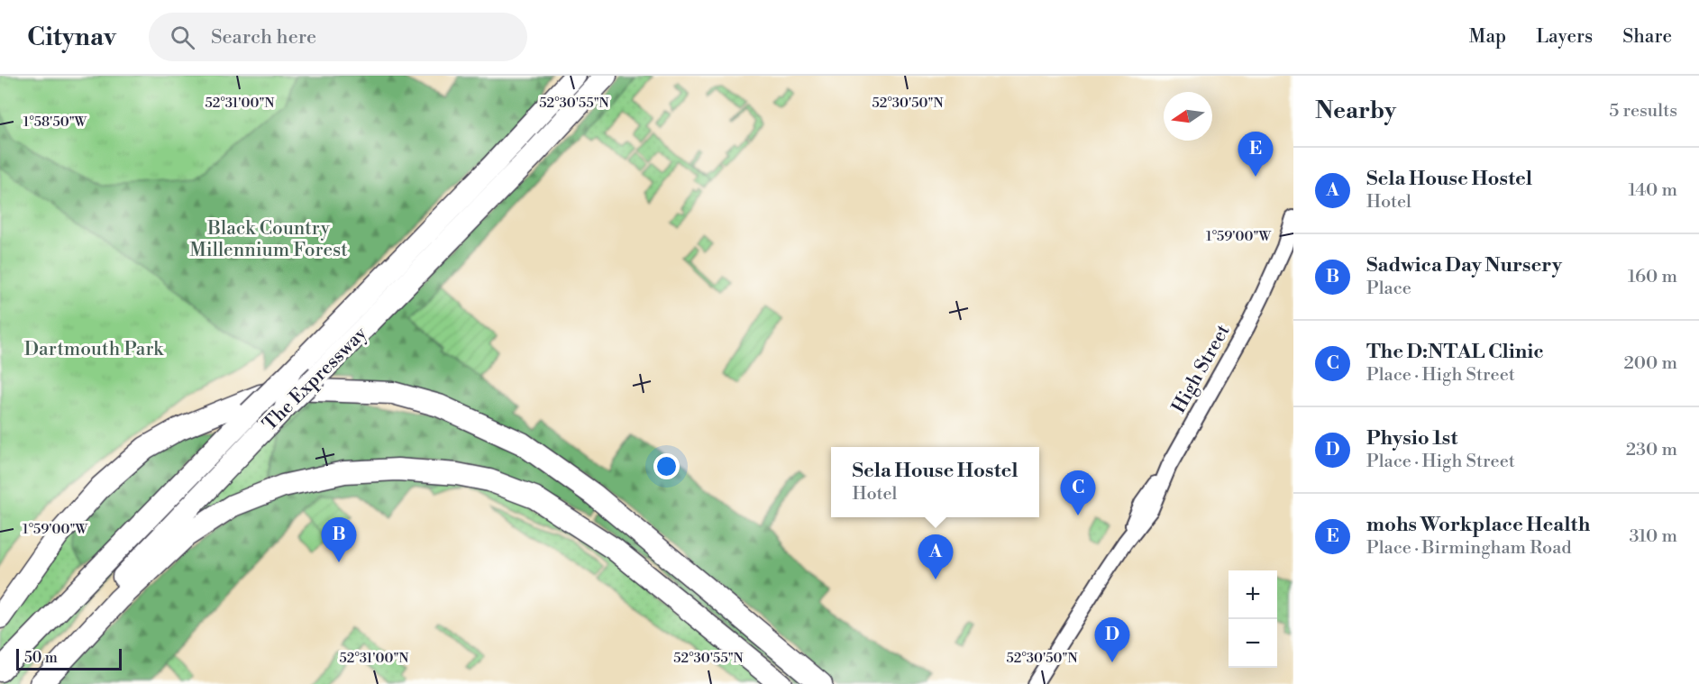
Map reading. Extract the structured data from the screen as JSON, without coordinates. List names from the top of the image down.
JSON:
{
  "streets": {
    "highway": ["The Expressway"],
    "street": ["High Street"]
  },
  "parks": ["Black Country Millennium Forest", "Dartmouth Park"],
  "scale_bar": "50 m",
  "north": "left",
  "page": {
    "header": "Citynav",
    "search": "Search here",
    "nav": ["Map", "Layers", "Share"],
    "heading": ["Nearby", "5 results"],
    "pins": [
      "E",
      "C",
      "B",
      "A",
      "D"
    ],
    "list": [
      {
        "mark": "A",
        "name": "Sela House Hostel",
        "note": "Hotel",
        "value": "140 m"
      },
      {
        "mark": "B",
        "name": "Sadwica Day Nursery",
        "note": "Place",
        "value": "160 m"
      },
      {
        "mark": "C",
        "name": "The D:NTAL Clinic",
        "note": "Place · High Street",
        "value": "200 m"
      },
      {
        "mark": "D",
        "name": "Physio 1st",
        "note": "Place · High Street",
        "value": "230 m"
      },
      {
        "mark": "E",
        "name": "mohs Workplace Health",
        "note": "Place · Birmingham Road",
        "value": "310 m"
      }
    ],
    "popup": ["Sela House Hostel", "Hotel"],
    "map_buttons": ["+", "−"],
    "scale": "50 m"
  },
  "coordinates": [
    "52°31'00\"N",
    "52°30'55\"N",
    "52°30'50\"N",
    "1°58'50\"W",
    "1°59'00\"W"
  ]
}
